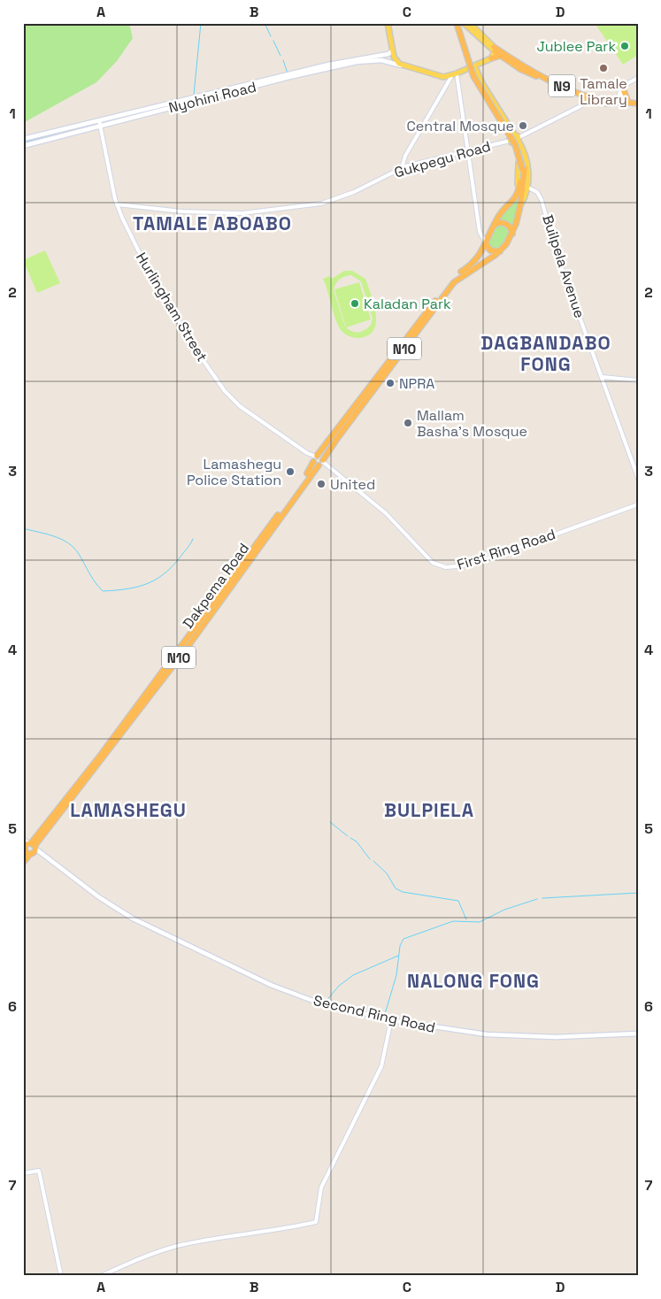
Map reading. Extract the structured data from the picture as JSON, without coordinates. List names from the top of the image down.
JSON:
{
  "streets": {
    "highway": ["N9", "N10", "Dakpema Road"],
    "main road": ["Nyohini Road", "Second Ring Road"],
    "street": [
      "Gukpegu Road",
      "Builpela Avenue",
      "Hurlingham Street",
      "First Ring Road"
    ]
  },
  "crossings": [
    ["Nyohini Road", "Hurlingham Street"],
    ["Gukpegu Road", "Hurlingham Street"],
    ["Hurlingham Street", "First Ring Road"],
    ["Hurlingham Street", "Dakpema Road"],
    ["N10", "Dakpema Road"],
    ["N10", "Second Ring Road"],
    ["First Ring Road", "Dakpema Road"],
    ["Dakpema Road", "Second Ring Road"]
  ],
  "districts": [
    "TAMALE ABOABO",
    "DAGBANDABO FONG",
    "LAMASHEGU",
    "BULPIELA",
    "NALONG FONG"
  ],
  "places": [
    "Jublee Park",
    "Tamale Library",
    "Central Mosque",
    "Kaladan Park",
    "NPRA",
    "Mallam Basha's Mosque",
    "Lamashegu Police Station",
    "United"
  ],
  "grid": {
    "columns": [
      "A",
      "B",
      "C",
      "D"
    ],
    "rows": [
      "1",
      "2",
      "3",
      "4",
      "5",
      "6",
      "7"
    ]
  }
}
